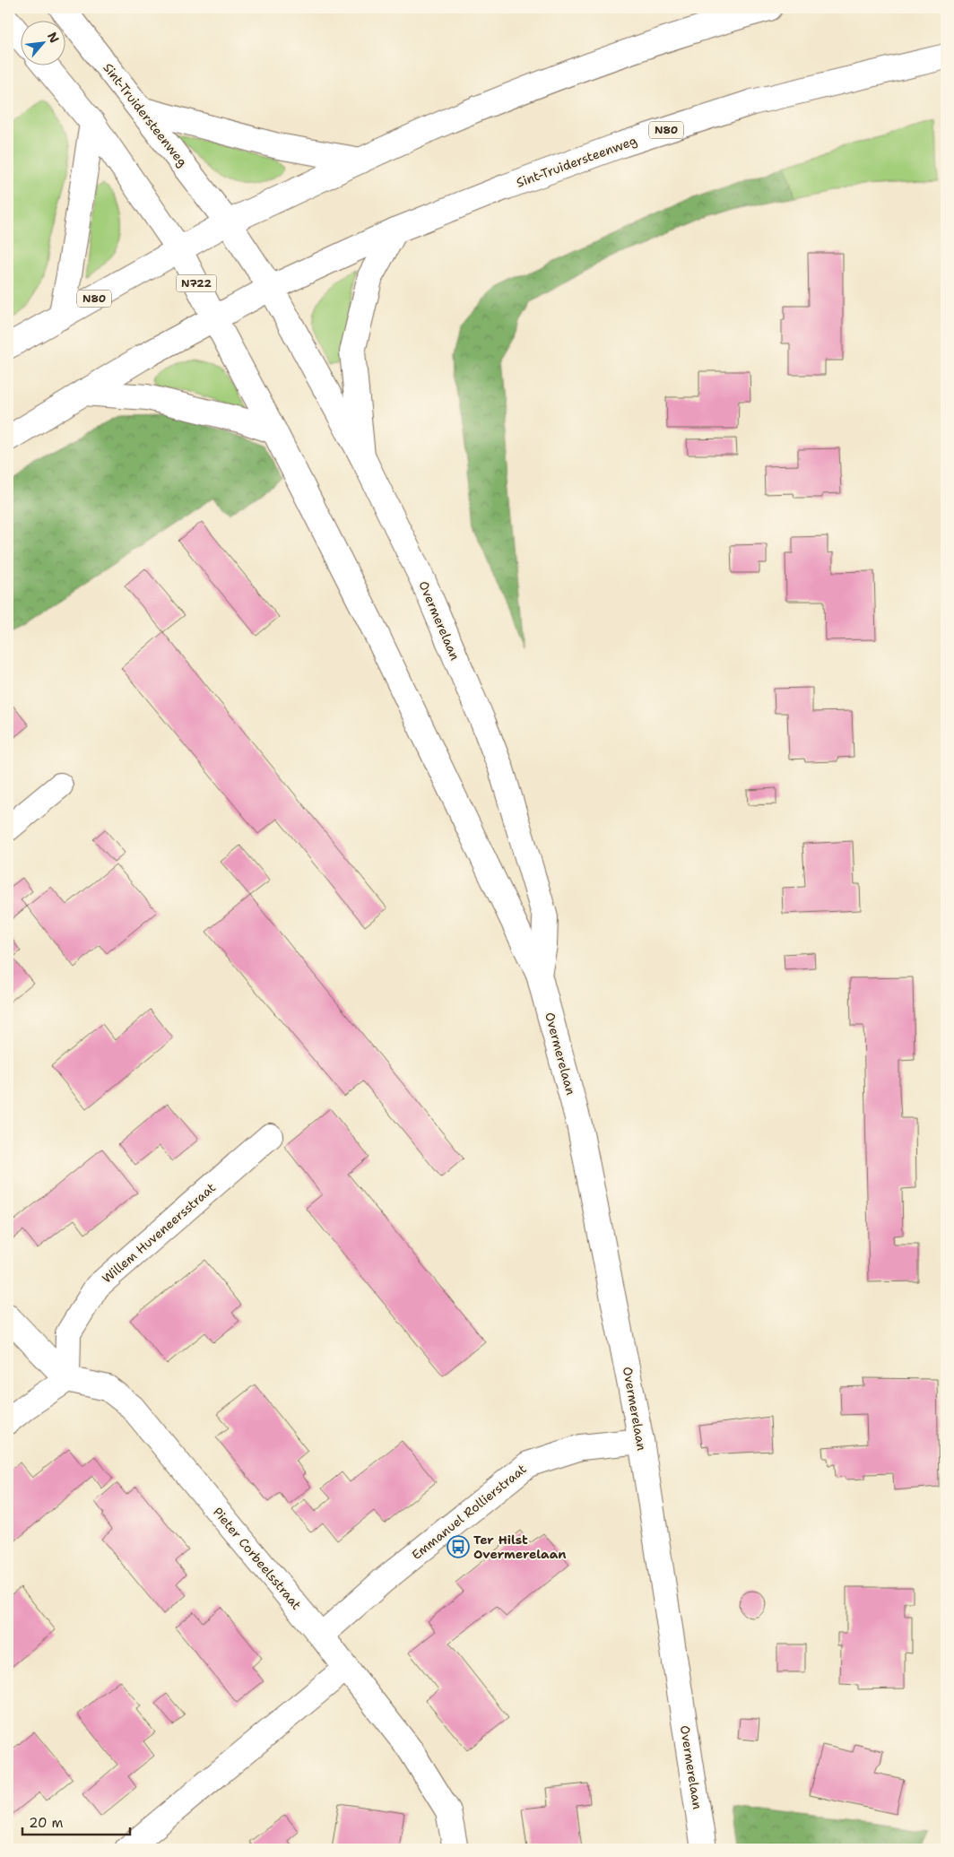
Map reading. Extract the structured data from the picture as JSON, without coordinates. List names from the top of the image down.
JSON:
{
  "streets": {
    "main road": [
      "Sint-Truidersteenweg",
      "N80",
      "N722",
      "Overmerelaan",
      "Willem Huveneersstraat",
      "Emmanuel Rollierstraat",
      "Pieter Corbeelsstraat"
    ]
  },
  "crossings": [
    ["Sint-Truidersteenweg", "N80"],
    ["Sint-Truidersteenweg", "N722"],
    ["Sint-Truidersteenweg", "Overmerelaan"],
    ["N80", "N722"],
    ["N80", "Overmerelaan"],
    ["N722", "Overmerelaan"],
    ["Overmerelaan", "Emmanuel Rollierstraat"],
    ["Willem Huveneersstraat", "Pieter Corbeelsstraat"],
    ["Emmanuel Rollierstraat", "Pieter Corbeelsstraat"]
  ],
  "places": {
    "bus stop": ["Ter Hilst Overmerelaan"]
  },
  "scale_bar": "20 m",
  "north": "top right"
}
